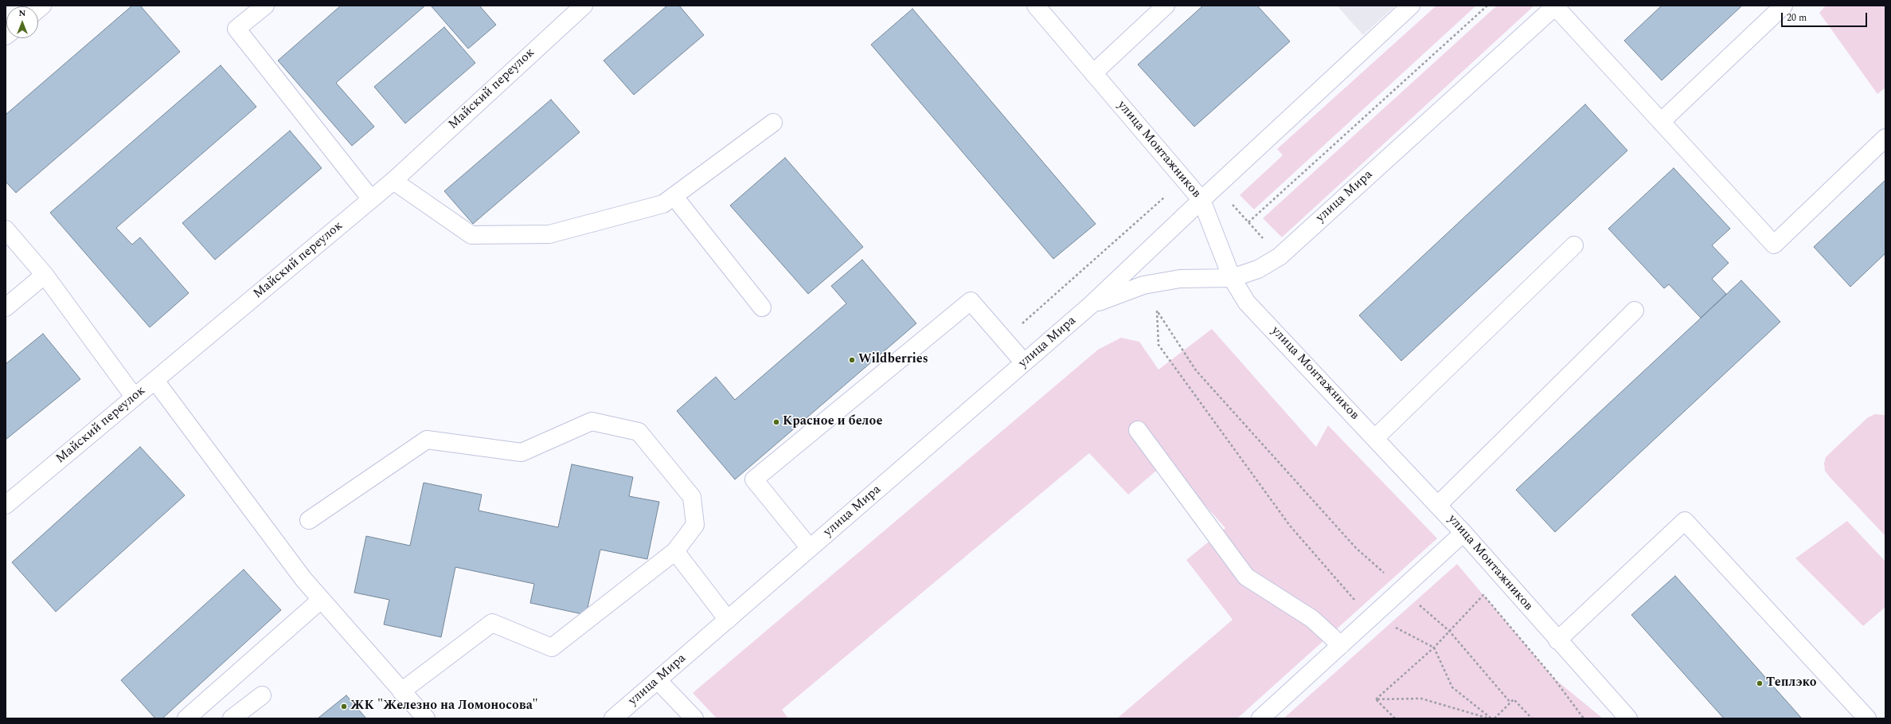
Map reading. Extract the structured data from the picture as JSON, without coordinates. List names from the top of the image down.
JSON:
{
  "streets": {
    "street": ["Майский переулок", "улица Монтажников", "улица Мира"]
  },
  "crossings": [
    ["улица Монтажников", "улица Мира"]
  ],
  "places": [
    "Wildberries",
    "Красное и белое",
    "Теплэко",
    "ЖК \"Железно на Ломоносова\""
  ],
  "scale_bar": "20 m",
  "north": "top"
}
